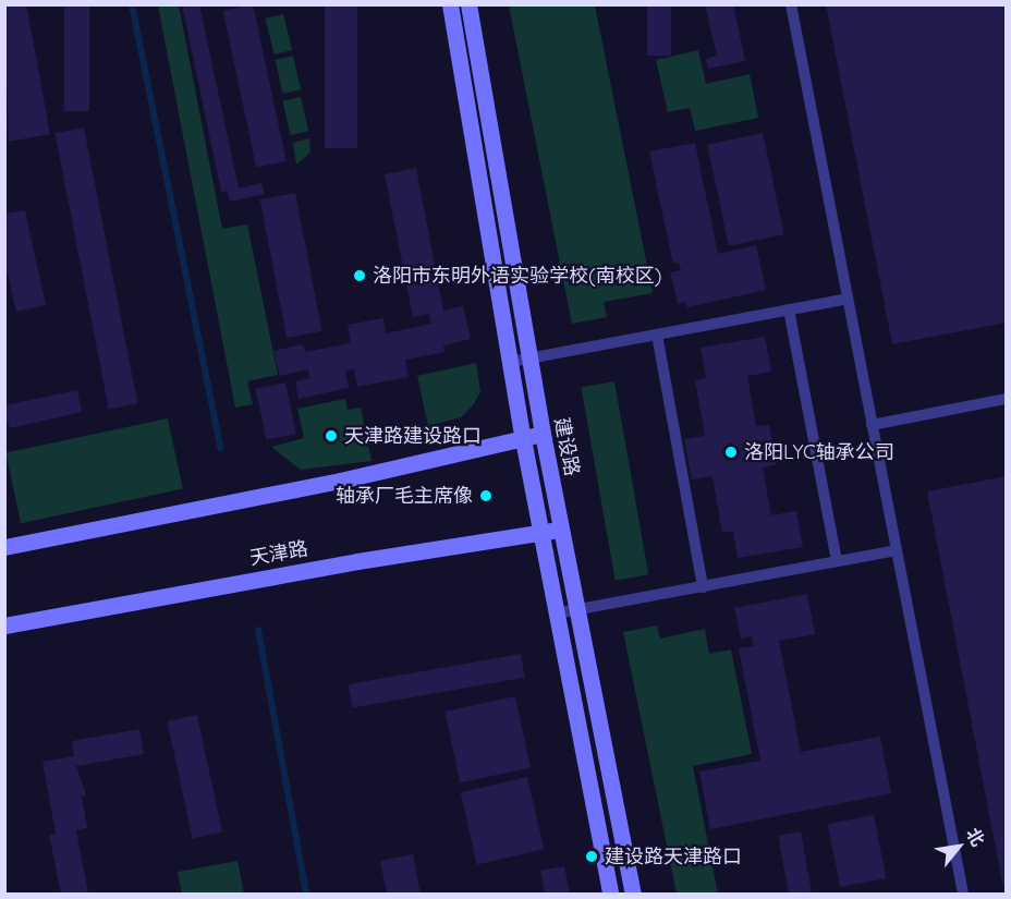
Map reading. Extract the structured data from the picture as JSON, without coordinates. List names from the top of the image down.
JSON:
{
  "streets": {
    "street": ["建设路", "天津路"]
  },
  "crossings": [
    ["建设路", "天津路"]
  ],
  "places": [
    "洛阳市东明外语实验学校(南校区)",
    "天津路建设路口",
    "洛阳LYC轴承公司",
    "轴承厂毛主席像",
    "建设路天津路口"
  ],
  "north": "top right"
}
